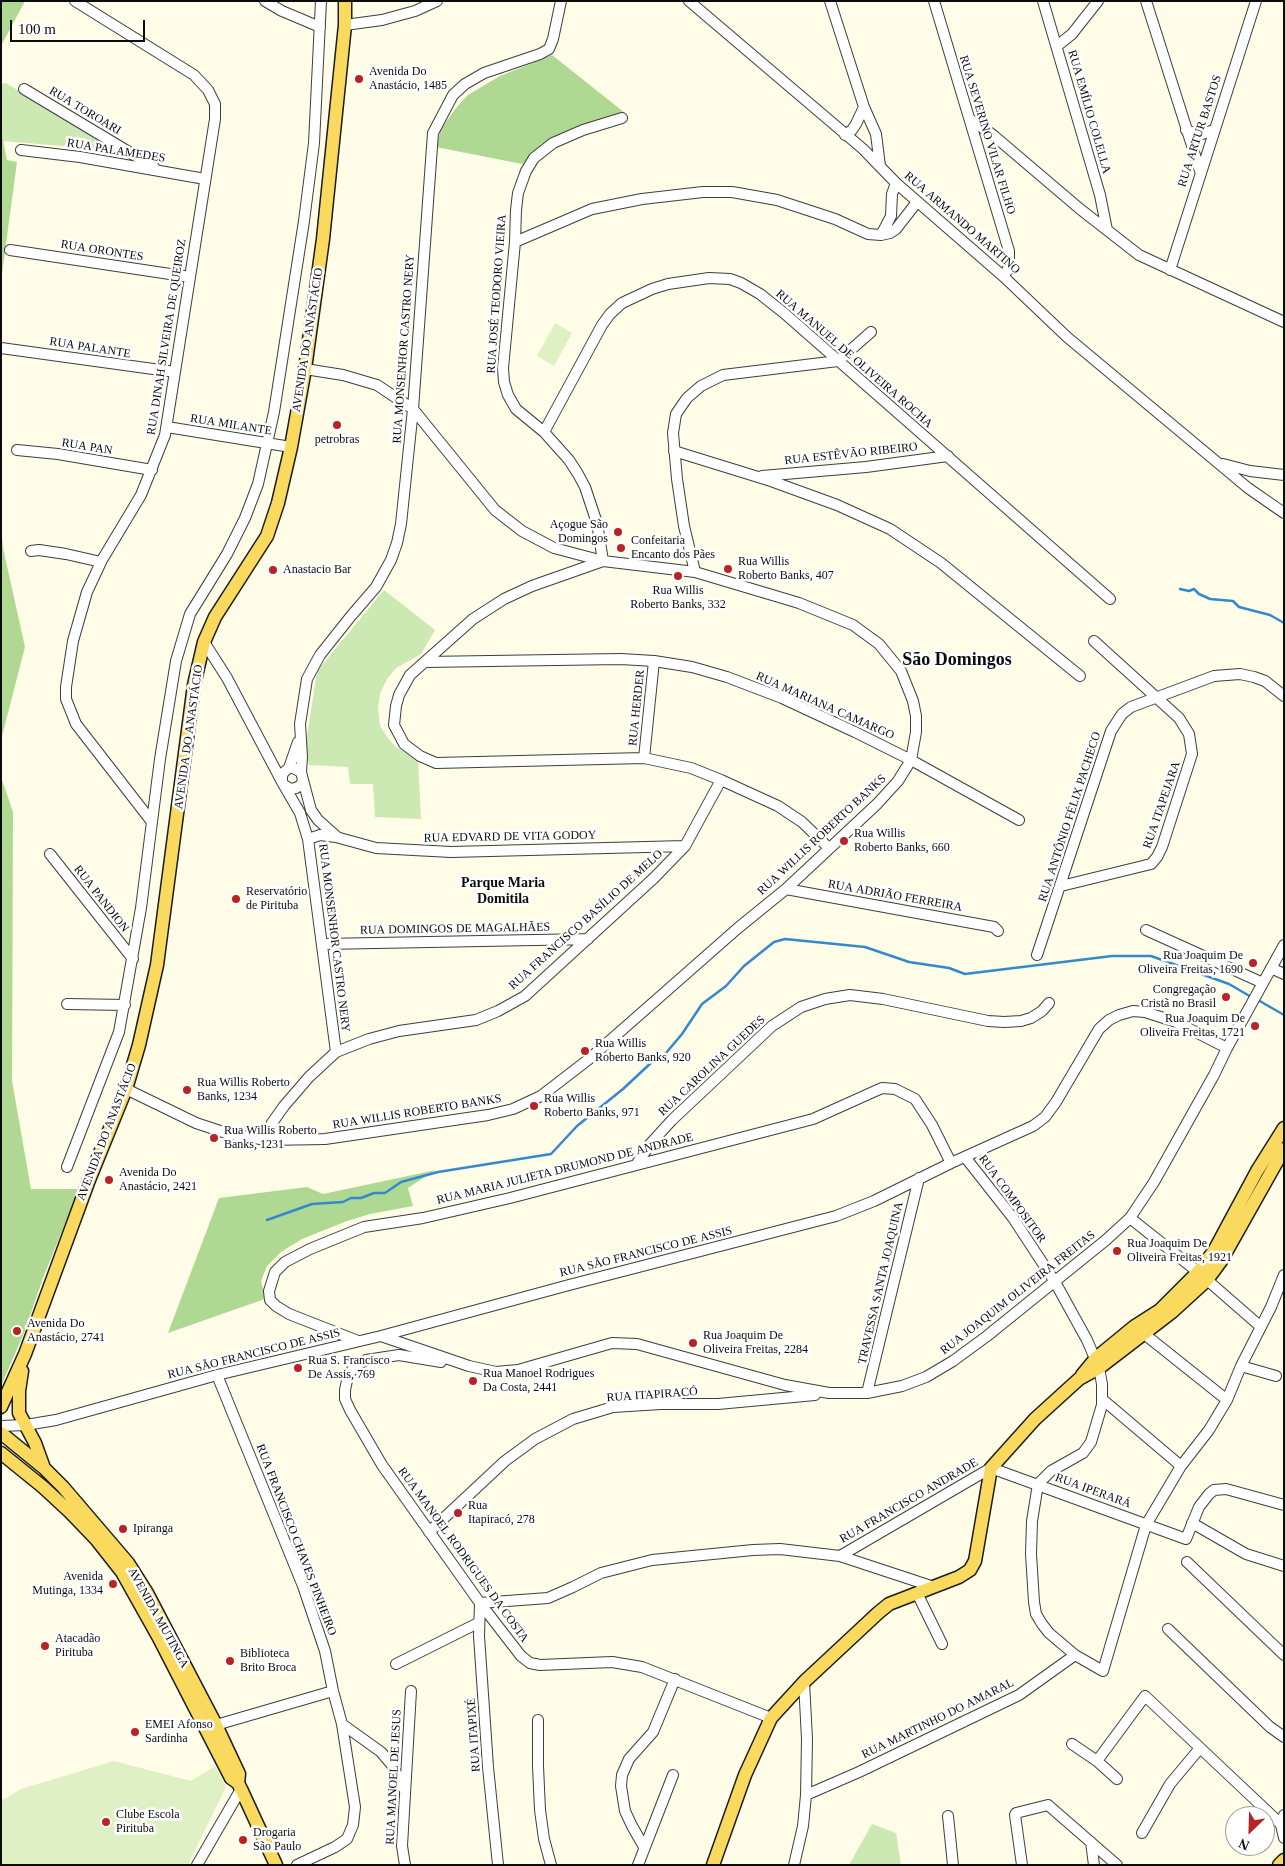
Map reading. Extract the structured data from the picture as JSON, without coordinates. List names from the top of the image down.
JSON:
{
  "streets": {
    "main road": ["AVENIDA DO ANASTÁCIO", "AVENIDA MUTINGA"],
    "street": [
      "RUA TOROARI",
      "RUA EMÍLIO COLELLA",
      "RUA ARTUR BASTOS",
      "RUA SEVERINO VILAR FILHO",
      "RUA PALAMEDES",
      "RUA ARMANDO MARTINO",
      "RUA ORONTES",
      "RUA JOSÉ TEODORO VIEIRA",
      "RUA DINAH SILVEIRA DE QUEIROZ",
      "RUA PALANTE",
      "RUA MONSENHOR CASTRO NERY",
      "RUA MANUEL DE OLIVEIRA ROCHA",
      "RUA MILANTE",
      "RUA PAN",
      "RUA ESTÊVÃO RIBEIRO",
      "RUA MARIANA CAMARGO",
      "RUA HERDER",
      "RUA ITAPEJARA",
      "RUA ANTÔNIO FÉLIX PACHECO",
      "RUA WILLIS ROBERTO BANKS",
      "RUA EDVARD DE VITA GODOY",
      "RUA ADRIÃO FERREIRA",
      "RUA PANDION",
      "RUA FRANCISCO BASÍLIO DE MELO",
      "RUA DOMINGOS DE MAGALHÃES",
      "RUA CAROLINA GUEDES",
      "RUA MARIA JULIETA DRUMOND DE ANDRADE",
      "RUA COMPOSITOR",
      "RUA SÃO FRANCISCO DE ASSIS",
      "TRAVESSA SANTA JOAQUINA",
      "RUA JOAQUIM OLIVEIRA FREITAS",
      "RUA ITAPIRACÓ",
      "RUA IPERARÁ",
      "RUA FRANCISCO ANDRADE",
      "RUA FRANCISCO CHAVES PINHEIRO",
      "RUA MANOEL RODRIGUES DA COSTA",
      "RUA MARTINHO DO AMARAL",
      "RUA ITAPIXÉ",
      "RUA MANOEL DE JESUS"
    ]
  },
  "crossings": [
    ["RUA TOROARI", "RUA PALAMEDES"],
    ["RUA SEVERINO VILAR FILHO", "RUA ARMANDO MARTINO"],
    ["RUA PALAMEDES", "RUA DINAH SILVEIRA DE QUEIROZ"],
    ["RUA ORONTES", "RUA DINAH SILVEIRA DE QUEIROZ"],
    ["RUA JOSÉ TEODORO VIEIRA", "RUA MANUEL DE OLIVEIRA ROCHA"],
    ["RUA JOSÉ TEODORO VIEIRA", "RUA WILLIS ROBERTO BANKS"],
    ["RUA DINAH SILVEIRA DE QUEIROZ", "AVENIDA DO ANASTÁCIO"],
    ["RUA DINAH SILVEIRA DE QUEIROZ", "RUA PALANTE"],
    ["RUA DINAH SILVEIRA DE QUEIROZ", "RUA MILANTE"],
    ["RUA DINAH SILVEIRA DE QUEIROZ", "RUA PAN"],
    ["AVENIDA DO ANASTÁCIO", "RUA MILANTE"],
    ["AVENIDA DO ANASTÁCIO", "RUA WILLIS ROBERTO BANKS"],
    ["AVENIDA DO ANASTÁCIO", "RUA PANDION"],
    ["AVENIDA DO ANASTÁCIO", "RUA SÃO FRANCISCO DE ASSIS"],
    ["AVENIDA DO ANASTÁCIO", "AVENIDA MUTINGA"],
    ["RUA MONSENHOR CASTRO NERY", "RUA WILLIS ROBERTO BANKS"],
    ["RUA MONSENHOR CASTRO NERY", "RUA EDVARD DE VITA GODOY"],
    ["RUA MONSENHOR CASTRO NERY", "RUA FRANCISCO BASÍLIO DE MELO"],
    ["RUA MONSENHOR CASTRO NERY", "RUA DOMINGOS DE MAGALHÃES"],
    ["RUA MANUEL DE OLIVEIRA ROCHA", "RUA ESTÊVÃO RIBEIRO"],
    ["RUA MARIANA CAMARGO", "RUA HERDER"],
    ["RUA MARIANA CAMARGO", "RUA WILLIS ROBERTO BANKS"],
    ["RUA ITAPEJARA", "RUA ANTÔNIO FÉLIX PACHECO"],
    ["RUA WILLIS ROBERTO BANKS", "RUA ADRIÃO FERREIRA"],
    ["RUA WILLIS ROBERTO BANKS", "RUA FRANCISCO BASÍLIO DE MELO"],
    ["RUA EDVARD DE VITA GODOY", "RUA FRANCISCO BASÍLIO DE MELO"],
    ["RUA FRANCISCO BASÍLIO DE MELO", "RUA DOMINGOS DE MAGALHÃES"],
    ["RUA CAROLINA GUEDES", "RUA MARIA JULIETA DRUMOND DE ANDRADE"],
    ["RUA MARIA JULIETA DRUMOND DE ANDRADE", "RUA SÃO FRANCISCO DE ASSIS"],
    ["RUA COMPOSITOR", "RUA SÃO FRANCISCO DE ASSIS"],
    ["RUA COMPOSITOR", "RUA JOAQUIM OLIVEIRA FREITAS"],
    ["RUA SÃO FRANCISCO DE ASSIS", "TRAVESSA SANTA JOAQUINA"],
    ["RUA SÃO FRANCISCO DE ASSIS", "RUA JOAQUIM OLIVEIRA FREITAS"],
    ["RUA SÃO FRANCISCO DE ASSIS", "RUA FRANCISCO CHAVES PINHEIRO"],
    ["TRAVESSA SANTA JOAQUINA", "RUA JOAQUIM OLIVEIRA FREITAS"],
    ["RUA JOAQUIM OLIVEIRA FREITAS", "RUA ITAPIRACÓ"],
    ["RUA JOAQUIM OLIVEIRA FREITAS", "RUA MANOEL RODRIGUES DA COSTA"],
    ["RUA ITAPIRACÓ", "RUA MANOEL RODRIGUES DA COSTA"],
    ["RUA IPERARÁ", "RUA FRANCISCO ANDRADE"],
    ["RUA MANOEL RODRIGUES DA COSTA", "RUA ITAPIXÉ"]
  ],
  "districts": ["São Domingos", "Parque Maria Domitila"],
  "places": [
    "Avenida Do Anastácio, 1485",
    "petrobras",
    "Açogue São Domingos",
    "Confeitaria Encanto dos Pães",
    "Rua Willis Roberto Banks, 407",
    "Anastacio Bar",
    "Rua Willis Roberto Banks, 332",
    "Rua Willis Roberto Banks, 660",
    "Reservatório de Pirituba",
    "Rua Joaquim De Oliveira Freitas, 1690",
    "Congregação Cristã no Brasil",
    "Rua Joaquim De Oliveira Freitas, 1721",
    "Rua Willis Roberto Banks, 920",
    "Rua Willis Roberto Banks, 1234",
    "Rua Willis Roberto Banks, 971",
    "Rua Willis Roberto Banks, 1231",
    "Avenida Do Anastácio, 2421",
    "Rua Joaquim De Oliveira Freitas, 1921",
    "Avenida Do Anastácio, 2741",
    "Rua Joaquim De Oliveira Freitas, 2284",
    "Rua S. Francisco De Assis, 769",
    "Rua Manoel Rodrigues Da Costa, 2441",
    "Rua Itapiracó, 278",
    "Ipiranga",
    "Avenida Mutinga, 1334",
    "Atacadão Pirituba",
    "Biblioteca Brito Broca",
    "EMEI Afonso Sardinha",
    "Clube Escola Pirituba",
    "Drogaria São Paulo"
  ],
  "scale_bar": "100 m",
  "north": "bottom left"
}
